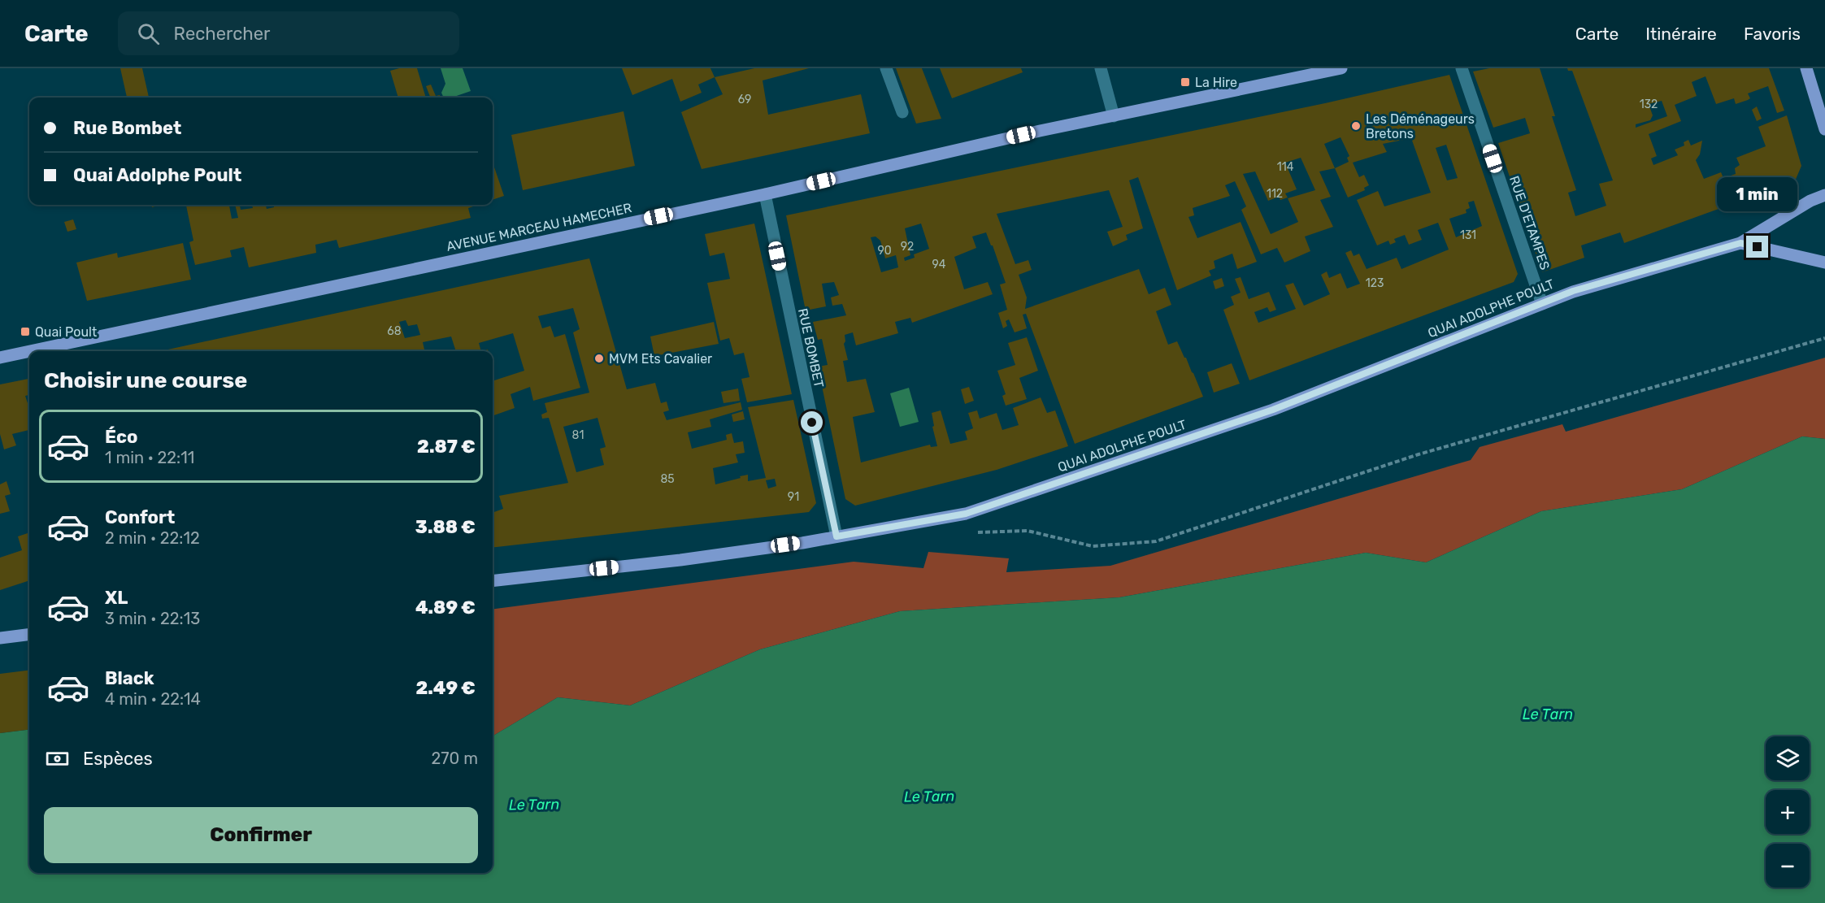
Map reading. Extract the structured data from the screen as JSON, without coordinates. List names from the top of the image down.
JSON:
{
  "streets": {
    "main road": ["AVENUE MARCEAU HAMECHER", "QUAI ADOLPHE POULT"],
    "street": ["RUE D'ETAMPES", "RUE BOMBET"]
  },
  "crossings": [
    ["RUE D'ETAMPES", "QUAI ADOLPHE POULT"],
    ["AVENUE MARCEAU HAMECHER", "RUE BOMBET"],
    ["QUAI ADOLPHE POULT", "RUE BOMBET"]
  ],
  "water": ["Le Tarn"],
  "places": {
    "transit": ["La Hire", "Quai Poult"],
    "other": ["Les Déménageurs Bretons", "MVM Ets Cavalier"]
  },
  "house_numbers": [
    "69",
    "132",
    "114",
    "112",
    "131",
    "92",
    "90",
    "94",
    "123",
    "68",
    "81",
    "85",
    "91"
  ],
  "page": {
    "header": "Carte",
    "search": "Rechercher",
    "nav": ["Carte", "Itinéraire", "Favoris"],
    "banner": ["Rue Bombet", "Quai Adolphe Poult"],
    "bubble": "1 min",
    "heading": "Choisir une course",
    "list": [
      {
        "name": "Éco",
        "note": "1 min · 22:11",
        "value": "2.87 €"
      },
      {
        "name": "Confort",
        "note": "2 min · 22:12",
        "value": "3.88 €"
      },
      {
        "name": "XL",
        "note": "3 min · 22:13",
        "value": "4.89 €"
      },
      {
        "name": "Black",
        "note": "4 min · 22:14",
        "value": "2.49 €"
      }
    ],
    "pay": ["Espèces", "270 m"],
    "map_buttons": ["+", "−"],
    "buttons": "Confirmer"
  }
}
